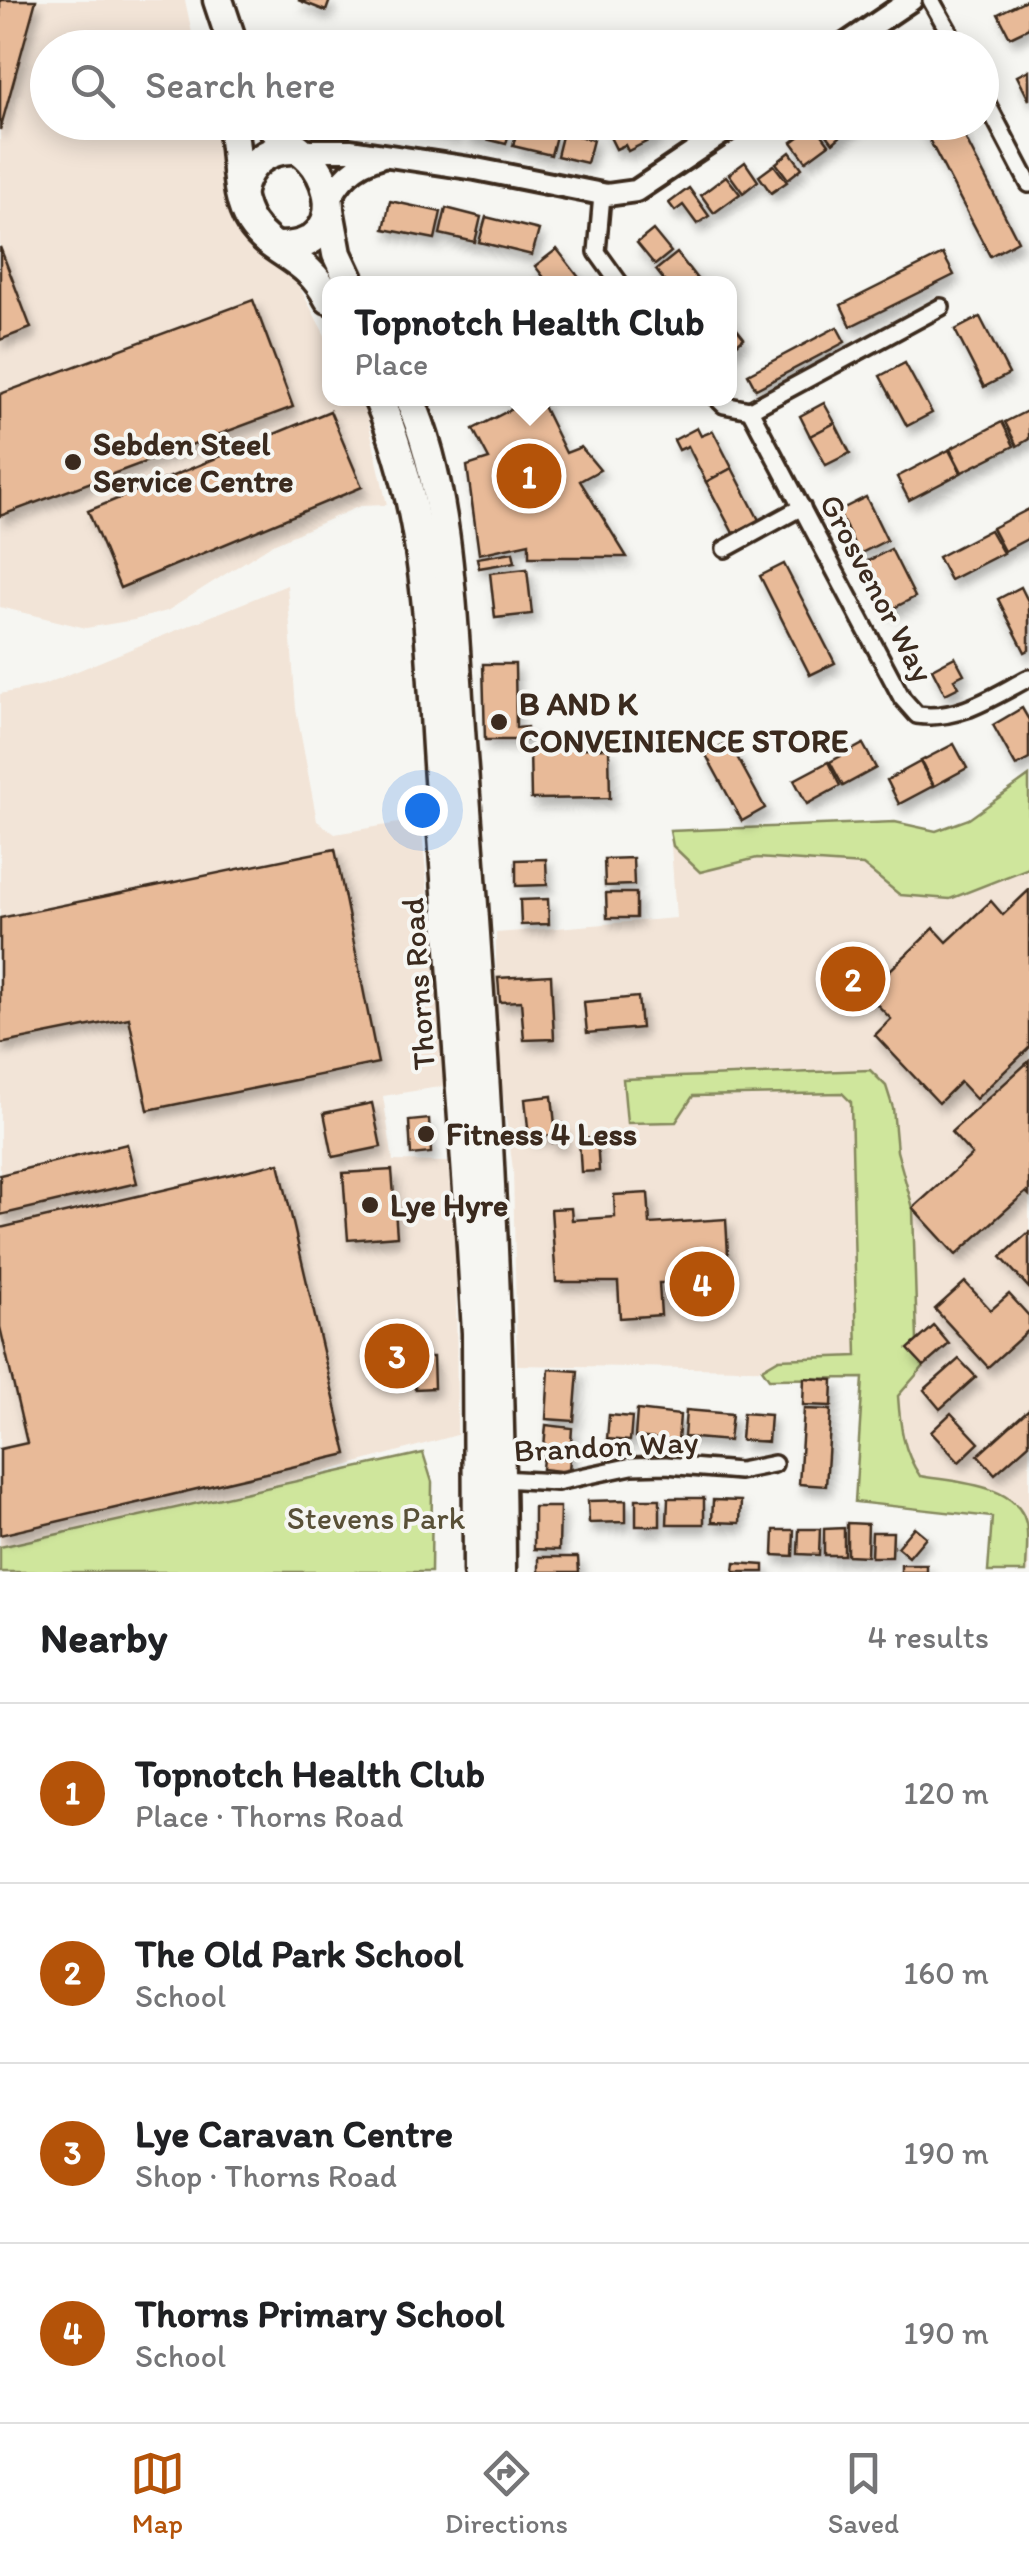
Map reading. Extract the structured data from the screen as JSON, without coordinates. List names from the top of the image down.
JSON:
{
  "streets": {
    "highway": ["Thorns Road"],
    "street": ["Grosvenor Way", "Brandon Way"]
  },
  "crossings": [
    ["Thorns Road", "Brandon Way"]
  ],
  "parks": ["Stevens Park"],
  "places": [
    "Sebden Steel Service Centre",
    "B AND K CONVEINIENCE STORE",
    "Fitness 4 Less",
    "Lye Hyre"
  ],
  "page": {
    "search": "Search here",
    "popup": ["Topnotch Health Club", "Place"],
    "pins": [
      "1",
      "2",
      "4",
      "3"
    ],
    "heading": ["Nearby", "4 results"],
    "list": [
      {
        "mark": "1",
        "name": "Topnotch Health Club",
        "note": "Place · Thorns Road",
        "value": "120 m"
      },
      {
        "mark": "2",
        "name": "The Old Park School",
        "note": "School",
        "value": "160 m"
      },
      {
        "mark": "3",
        "name": "Lye Caravan Centre",
        "note": "Shop · Thorns Road",
        "value": "190 m"
      },
      {
        "mark": "4",
        "name": "Thorns Primary School",
        "note": "School",
        "value": "190 m"
      }
    ],
    "nav": ["Map", "Directions", "Saved"]
  }
}
